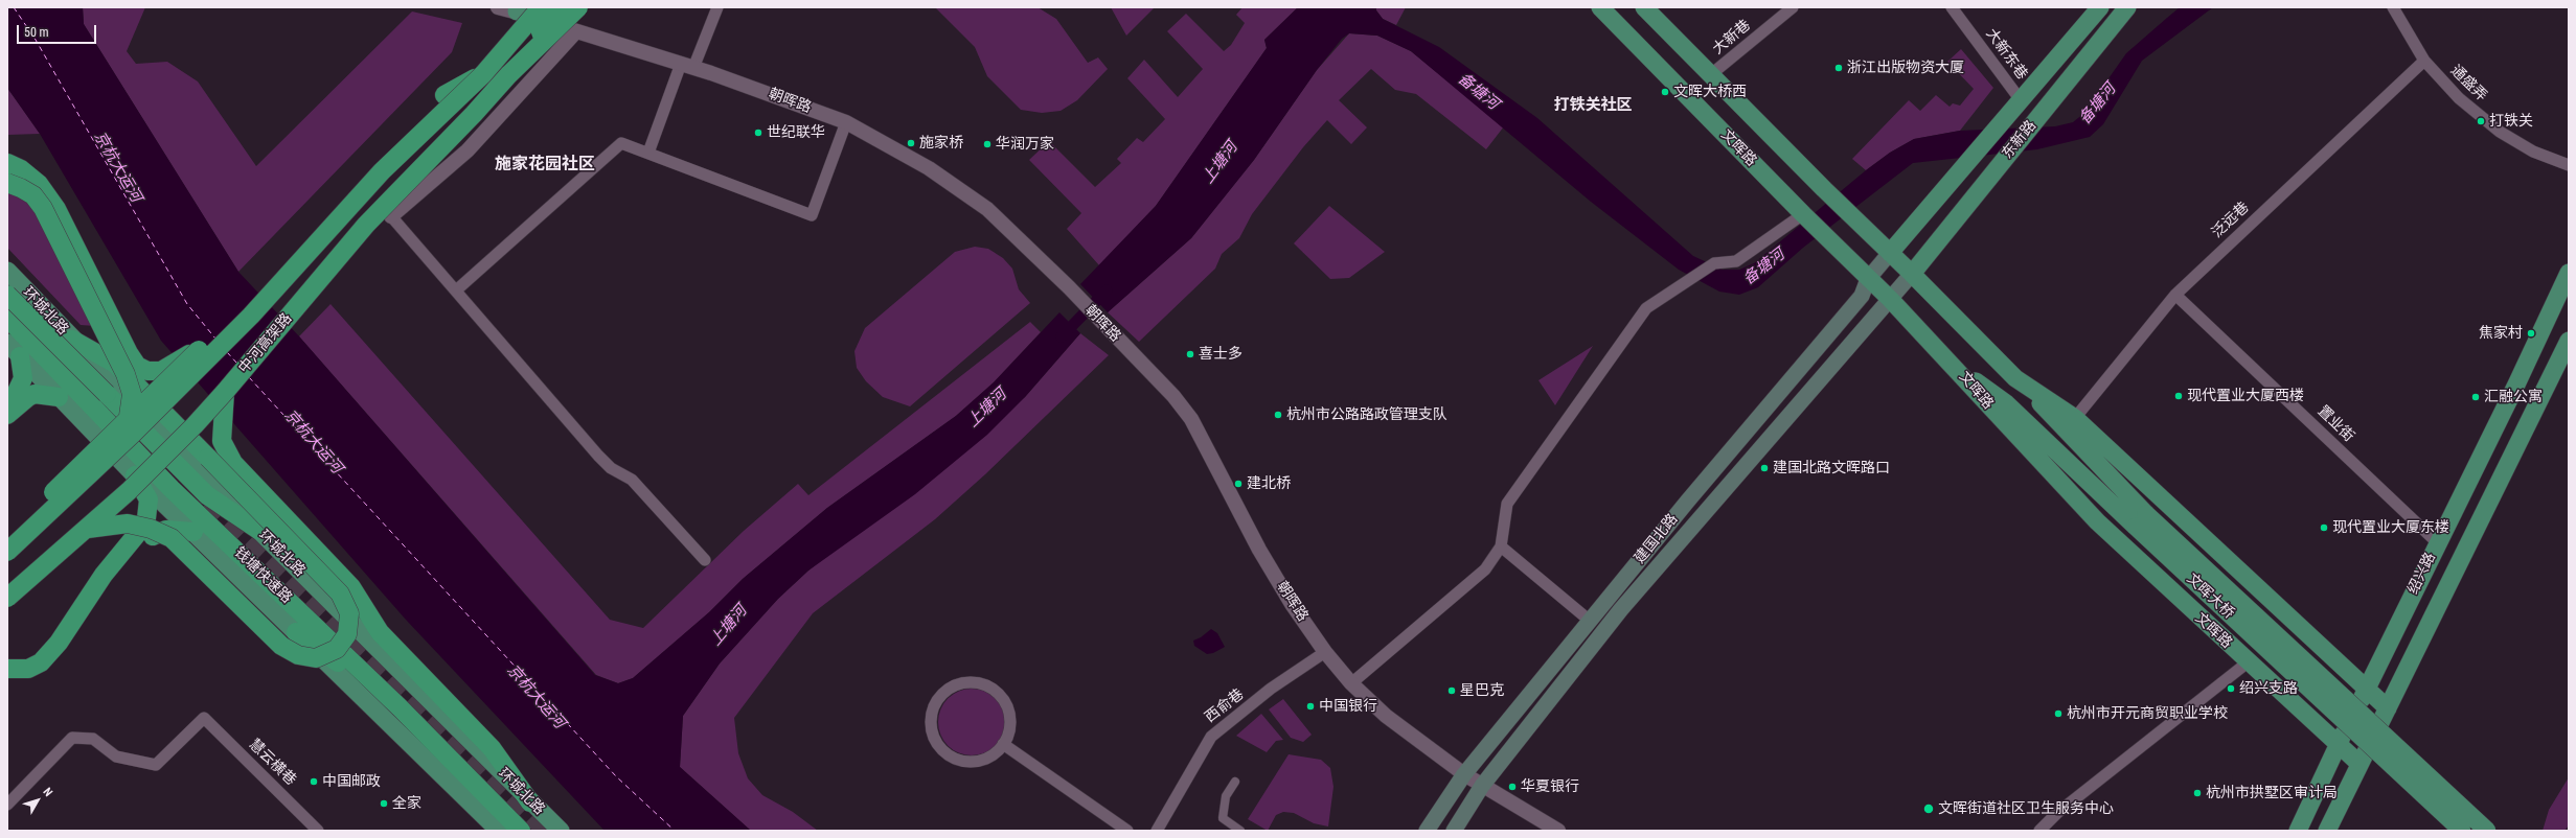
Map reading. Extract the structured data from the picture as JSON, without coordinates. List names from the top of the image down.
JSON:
{
  "streets": {
    "highway": ["中河高架路", "钱塘快速路"],
    "main road": [
      "东新路",
      "文晖路",
      "环城北路",
      "建国北路",
      "绍兴路",
      "文晖大桥"
    ],
    "street": [
      "大新巷",
      "大新东巷",
      "通盛弄",
      "朝晖路",
      "泛远巷",
      "置业街",
      "西俞巷",
      "慧云横巷"
    ]
  },
  "crossings": [
    ["大新东巷", "东新路"],
    ["通盛弄", "泛远巷"],
    ["朝晖路", "建国北路"],
    ["朝晖路", "西俞巷"],
    ["东新路", "建国北路"],
    ["文晖路", "建国北路"],
    ["文晖路", "绍兴路"],
    ["文晖路", "文晖大桥"],
    ["泛远巷", "置业街"],
    ["置业街", "绍兴路"]
  ],
  "districts": ["打铁关社区", "施家花园社区"],
  "water": ["备塘河", "上塘河", "京杭大运河"],
  "places": [
    "浙江出版物资大厦",
    "文晖大桥西",
    "打铁关",
    "世纪联华",
    "施家桥",
    "华润万家",
    "焦家村",
    "喜士多",
    "现代置业大厦西楼",
    "汇融公寓",
    "杭州市公路路政管理支队",
    "建国北路文晖路口",
    "建北桥",
    "现代置业大厦东楼",
    "绍兴支路",
    "星巴克",
    "中国银行",
    "杭州市开元商贸职业学校",
    "中国邮政",
    "华夏银行",
    "杭州市拱墅区审计局",
    "全家",
    "文晖街道社区卫生服务中心"
  ],
  "scale_bar": "50 m",
  "north": "top right"
}
